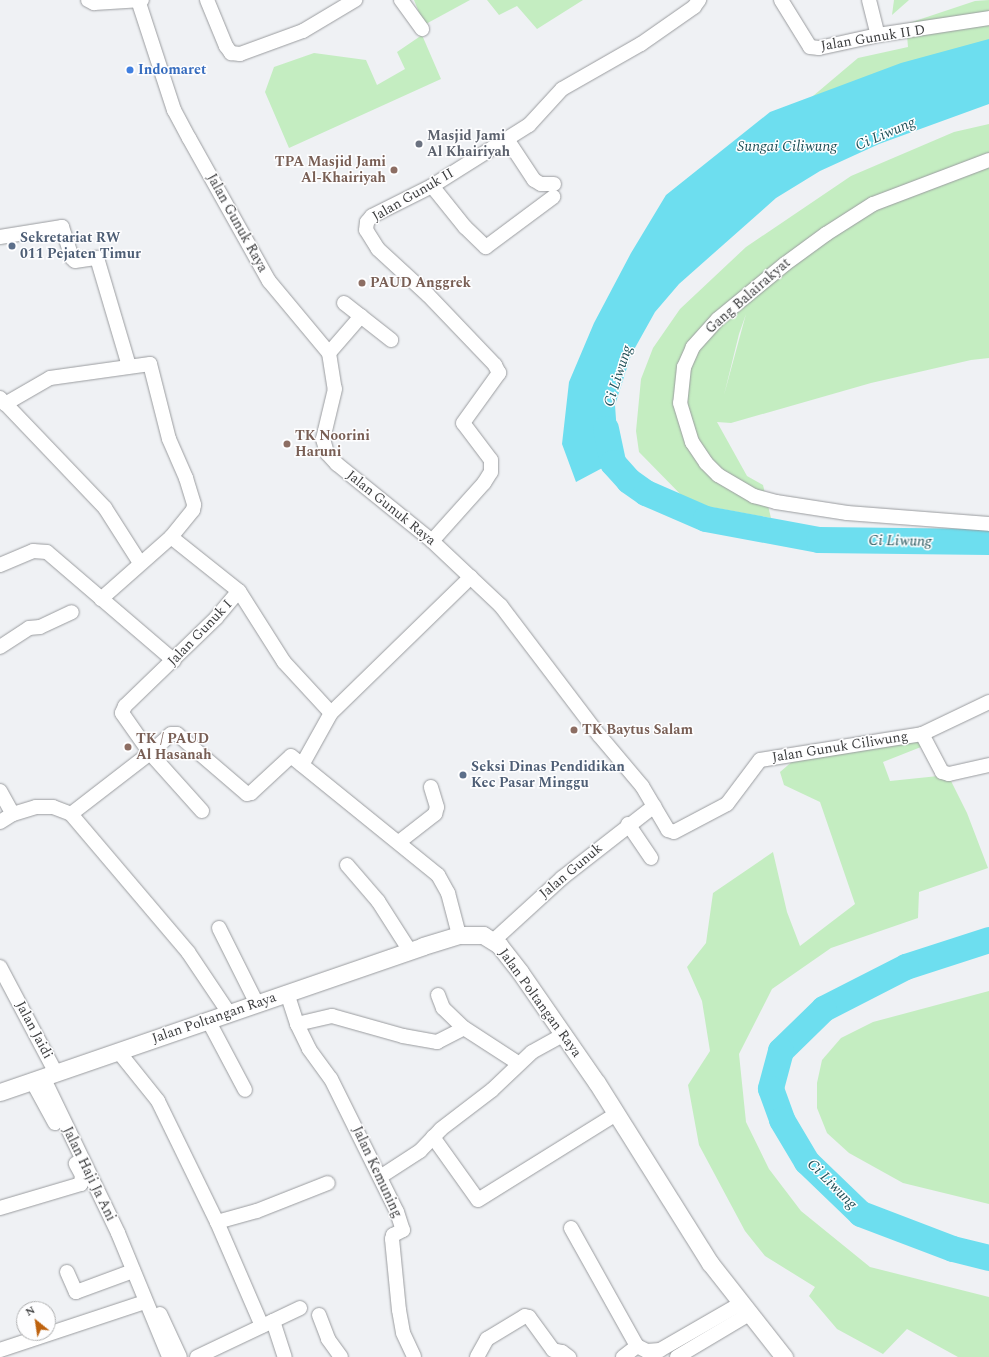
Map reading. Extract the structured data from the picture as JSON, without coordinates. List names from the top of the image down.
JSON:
{
  "streets": {
    "street": [
      "Jalan Gunuk II D",
      "Jalan Gunuk II",
      "Jalan Gunuk Raya",
      "Gang Balairakyat",
      "Jalan Gunuk I",
      "Jalan Gunuk Ciliwung",
      "Jalan Gunuk",
      "Jalan Poltangan Raya",
      "Jalan Jaidi",
      "Jalan Kemuning",
      "Jalan Haji Ja Ani"
    ]
  },
  "crossings": [
    ["Jalan Gunuk II", "Jalan Gunuk Raya"],
    ["Jalan Gunuk Raya", "Jalan Gunuk Ciliwung"],
    ["Jalan Gunuk Raya", "Jalan Gunuk"],
    ["Jalan Gunuk Ciliwung", "Jalan Gunuk"],
    ["Jalan Gunuk", "Jalan Poltangan Raya"],
    ["Jalan Poltangan Raya", "Jalan Jaidi"],
    ["Jalan Poltangan Raya", "Jalan Kemuning"],
    ["Jalan Poltangan Raya", "Jalan Haji Ja Ani"],
    ["Jalan Jaidi", "Jalan Haji Ja Ani"]
  ],
  "water": ["Ci Liwung", "Sungai Ciliwung"],
  "places": [
    "Indomaret",
    "Masjid Jami Al Khairiyah",
    "TPA Masjid Jami Al-Khairiyah",
    "Sekretariat RW 011 Pejaten Timur",
    "PAUD Anggrek",
    "TK Noorini Haruni",
    "TK Baytus Salam",
    "TK / PAUD Al Hasanah",
    "Seksi Dinas Pendidikan Kec Pasar Minggu"
  ],
  "north": "top left"
}
